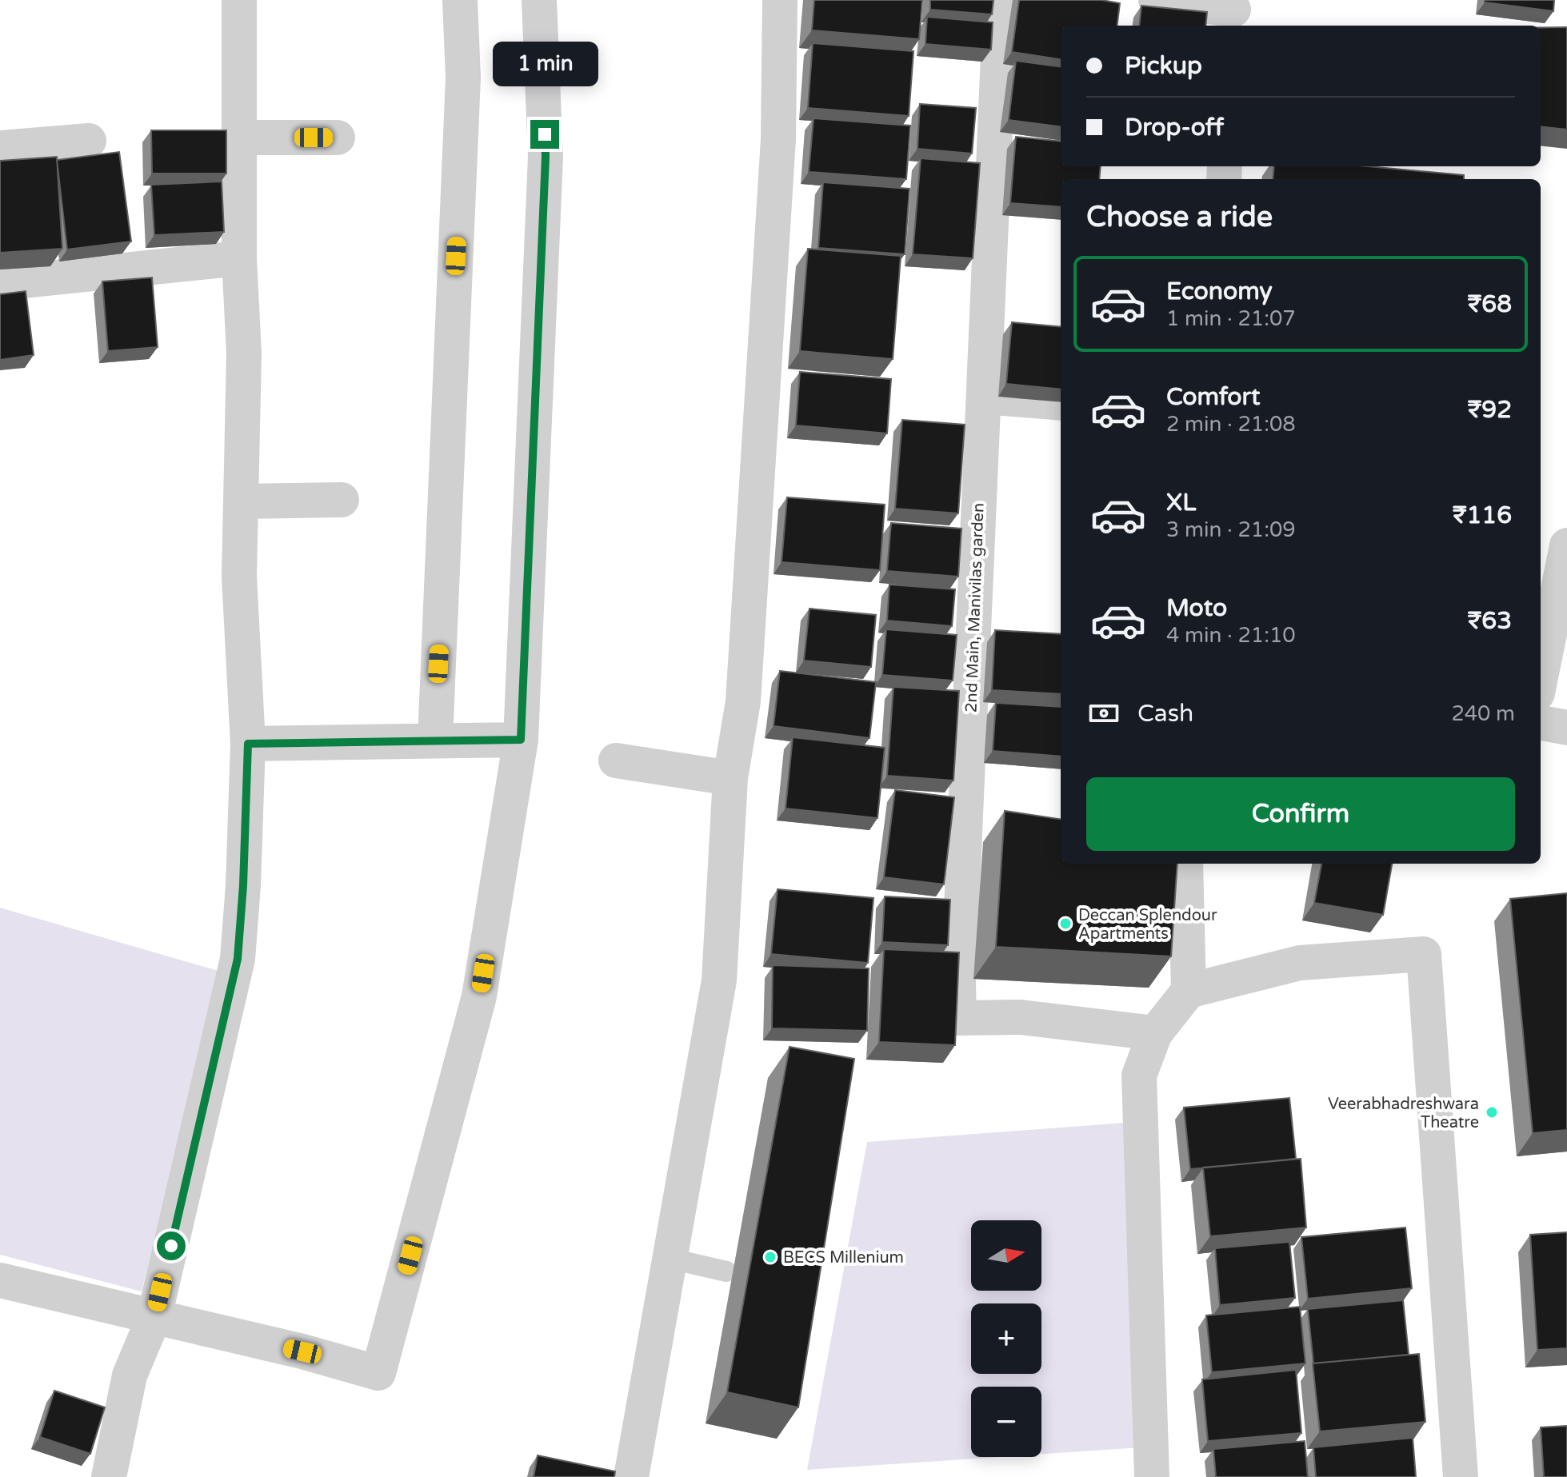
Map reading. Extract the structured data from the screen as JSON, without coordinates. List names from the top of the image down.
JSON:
{
  "streets": {
    "street": ["2nd Main, Manivilas garden"]
  },
  "places": ["Deccan Splendour Apartments", "Veerabhadreshwara Theatre", "BECS Millenium"],
  "north": "right",
  "page": {
    "banner": ["Pickup", "Drop-off"],
    "bubble": "1 min",
    "heading": "Choose a ride",
    "list": [
      {
        "name": "Economy",
        "note": "1 min · 21:07",
        "value": "₹68"
      },
      {
        "name": "Comfort",
        "note": "2 min · 21:08",
        "value": "₹92"
      },
      {
        "name": "XL",
        "note": "3 min · 21:09",
        "value": "₹116"
      },
      {
        "name": "Moto",
        "note": "4 min · 21:10",
        "value": "₹63"
      }
    ],
    "pay": ["Cash", "240 m"],
    "buttons": "Confirm",
    "map_buttons": ["+", "−"]
  }
}
